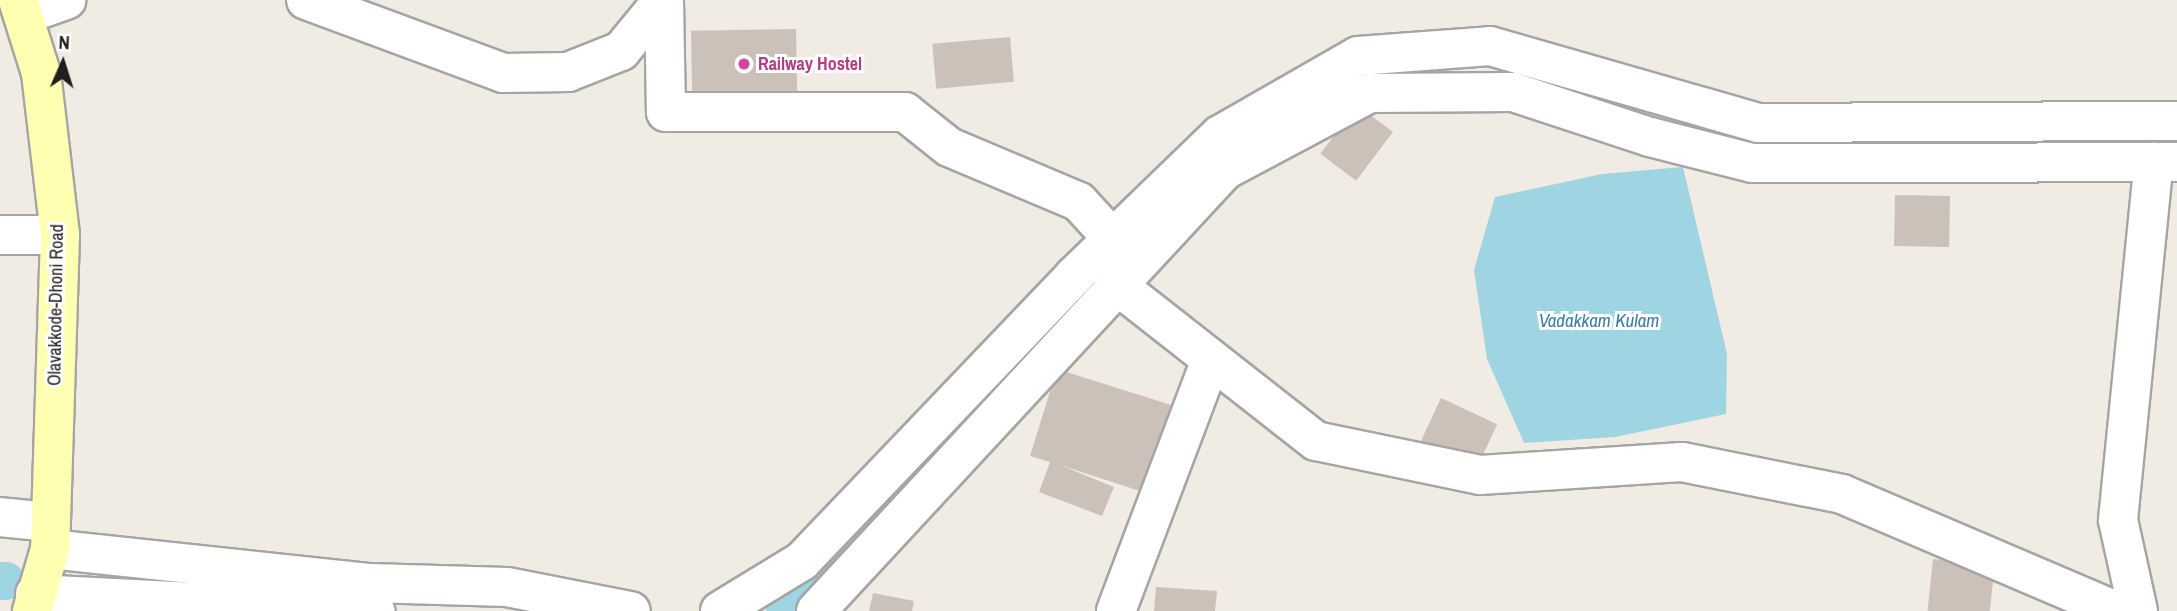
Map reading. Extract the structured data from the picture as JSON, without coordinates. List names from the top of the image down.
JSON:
{
  "streets": {
    "main road": ["Olavakkode-Dhoni Road"]
  },
  "water": ["Vadakkam Kulam"],
  "places": ["Railway Hostel"],
  "north": "top"
}
